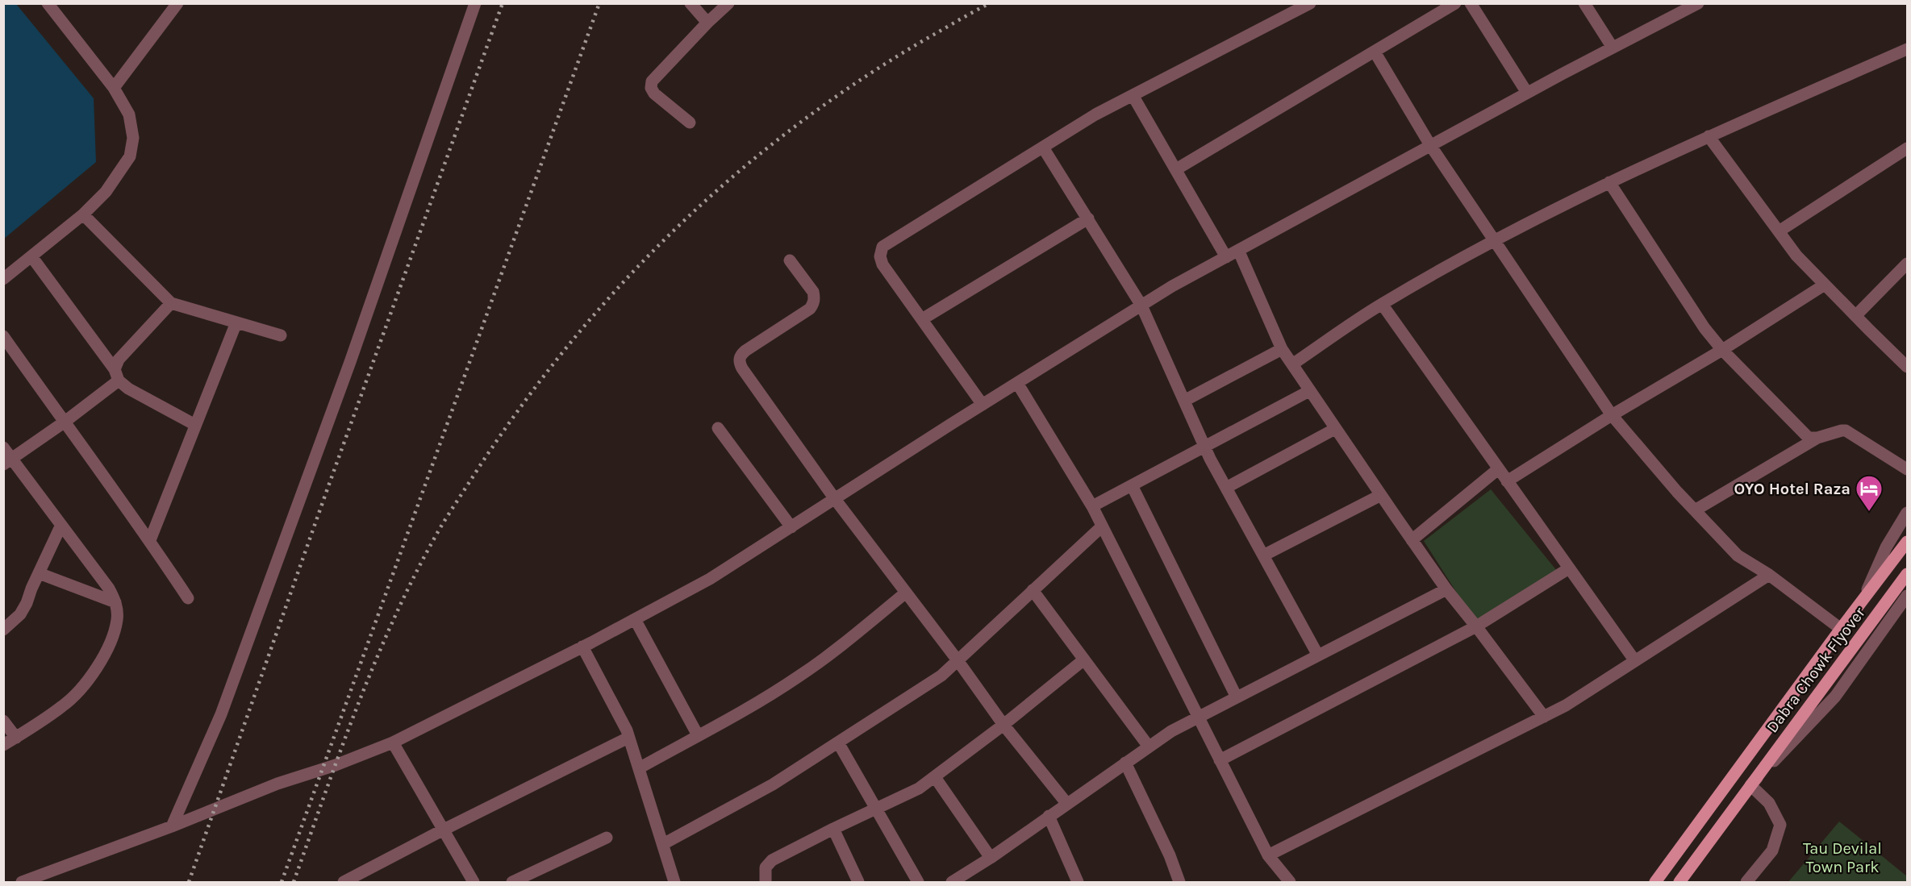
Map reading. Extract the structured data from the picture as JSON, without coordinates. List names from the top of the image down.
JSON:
{
  "streets": {
    "main road": ["Dabra Chowk Flyover"]
  },
  "parks": ["Tau Devilal Town Park"],
  "places": {
    "hotel": ["OYO Hotel Raza"]
  }
}
